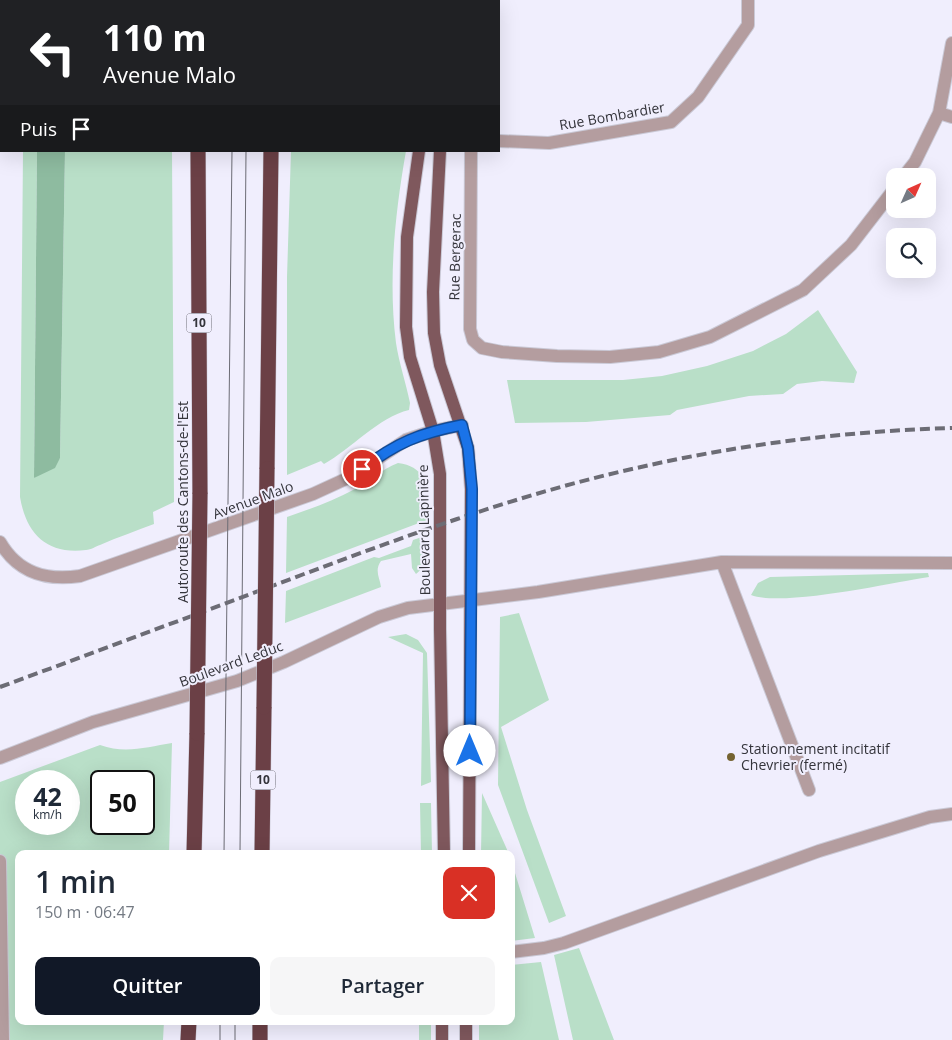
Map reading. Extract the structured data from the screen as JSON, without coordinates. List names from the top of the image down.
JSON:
{
  "streets": {
    "highway": ["10", "Autoroute des Cantons-de-l'Est"],
    "main road": ["Boulevard Lapinière"],
    "street": [
      "Rue Bombardier",
      "Rue Bergerac",
      "Avenue Malo",
      "Boulevard Leduc"
    ]
  },
  "crossings": [
    ["Avenue Malo", "Boulevard Lapinière"],
    ["Boulevard Lapinière", "Boulevard Leduc"]
  ],
  "places": ["Stationnement incitatif Chevrier (fermé)"],
  "north": "top right",
  "page": {
    "turn": ["110 m", "Avenue Malo"],
    "then": "Puis",
    "speed": "42 km/h",
    "limit": "50",
    "heading": ["1 min", "150 m · 06:47"],
    "buttons": ["Quitter", "Partager"]
  }
}
